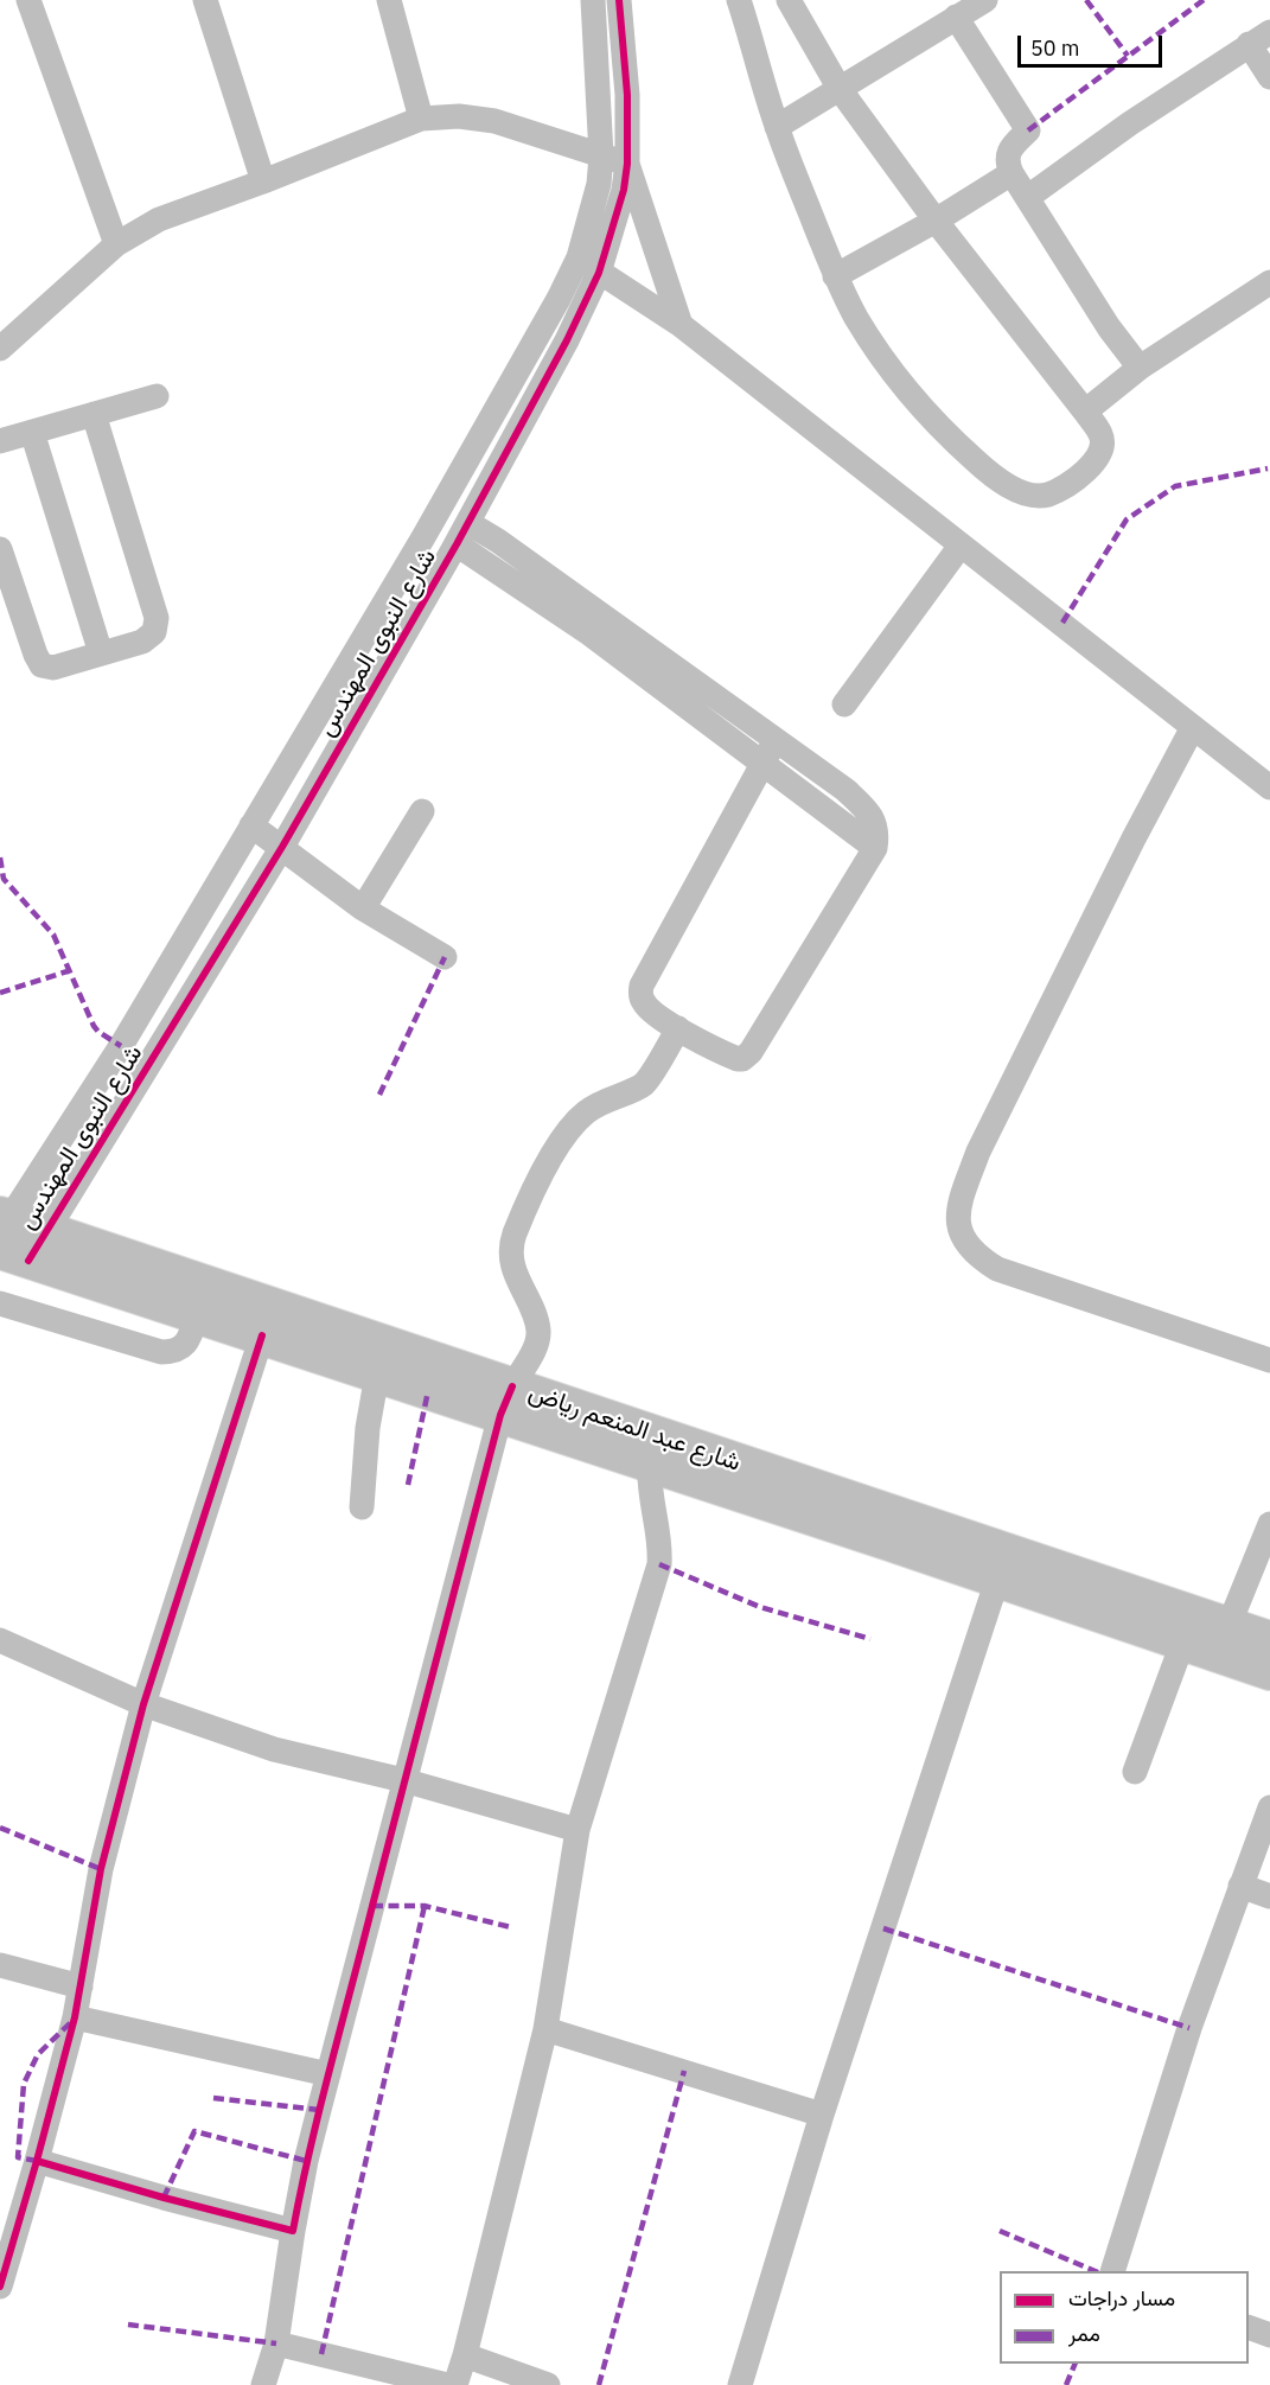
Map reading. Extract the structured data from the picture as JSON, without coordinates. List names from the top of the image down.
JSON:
{
  "streets": {
    "highway": ["شارع عبد المنعم رياض"],
    "street": ["شارع النبوى المهندس"]
  },
  "crossings": [
    ["شارع النبوى المهندس", "شارع عبد المنعم رياض"]
  ],
  "legend": ["مسار دراجات", "ممر"],
  "scale_bar": "50 m"
}
